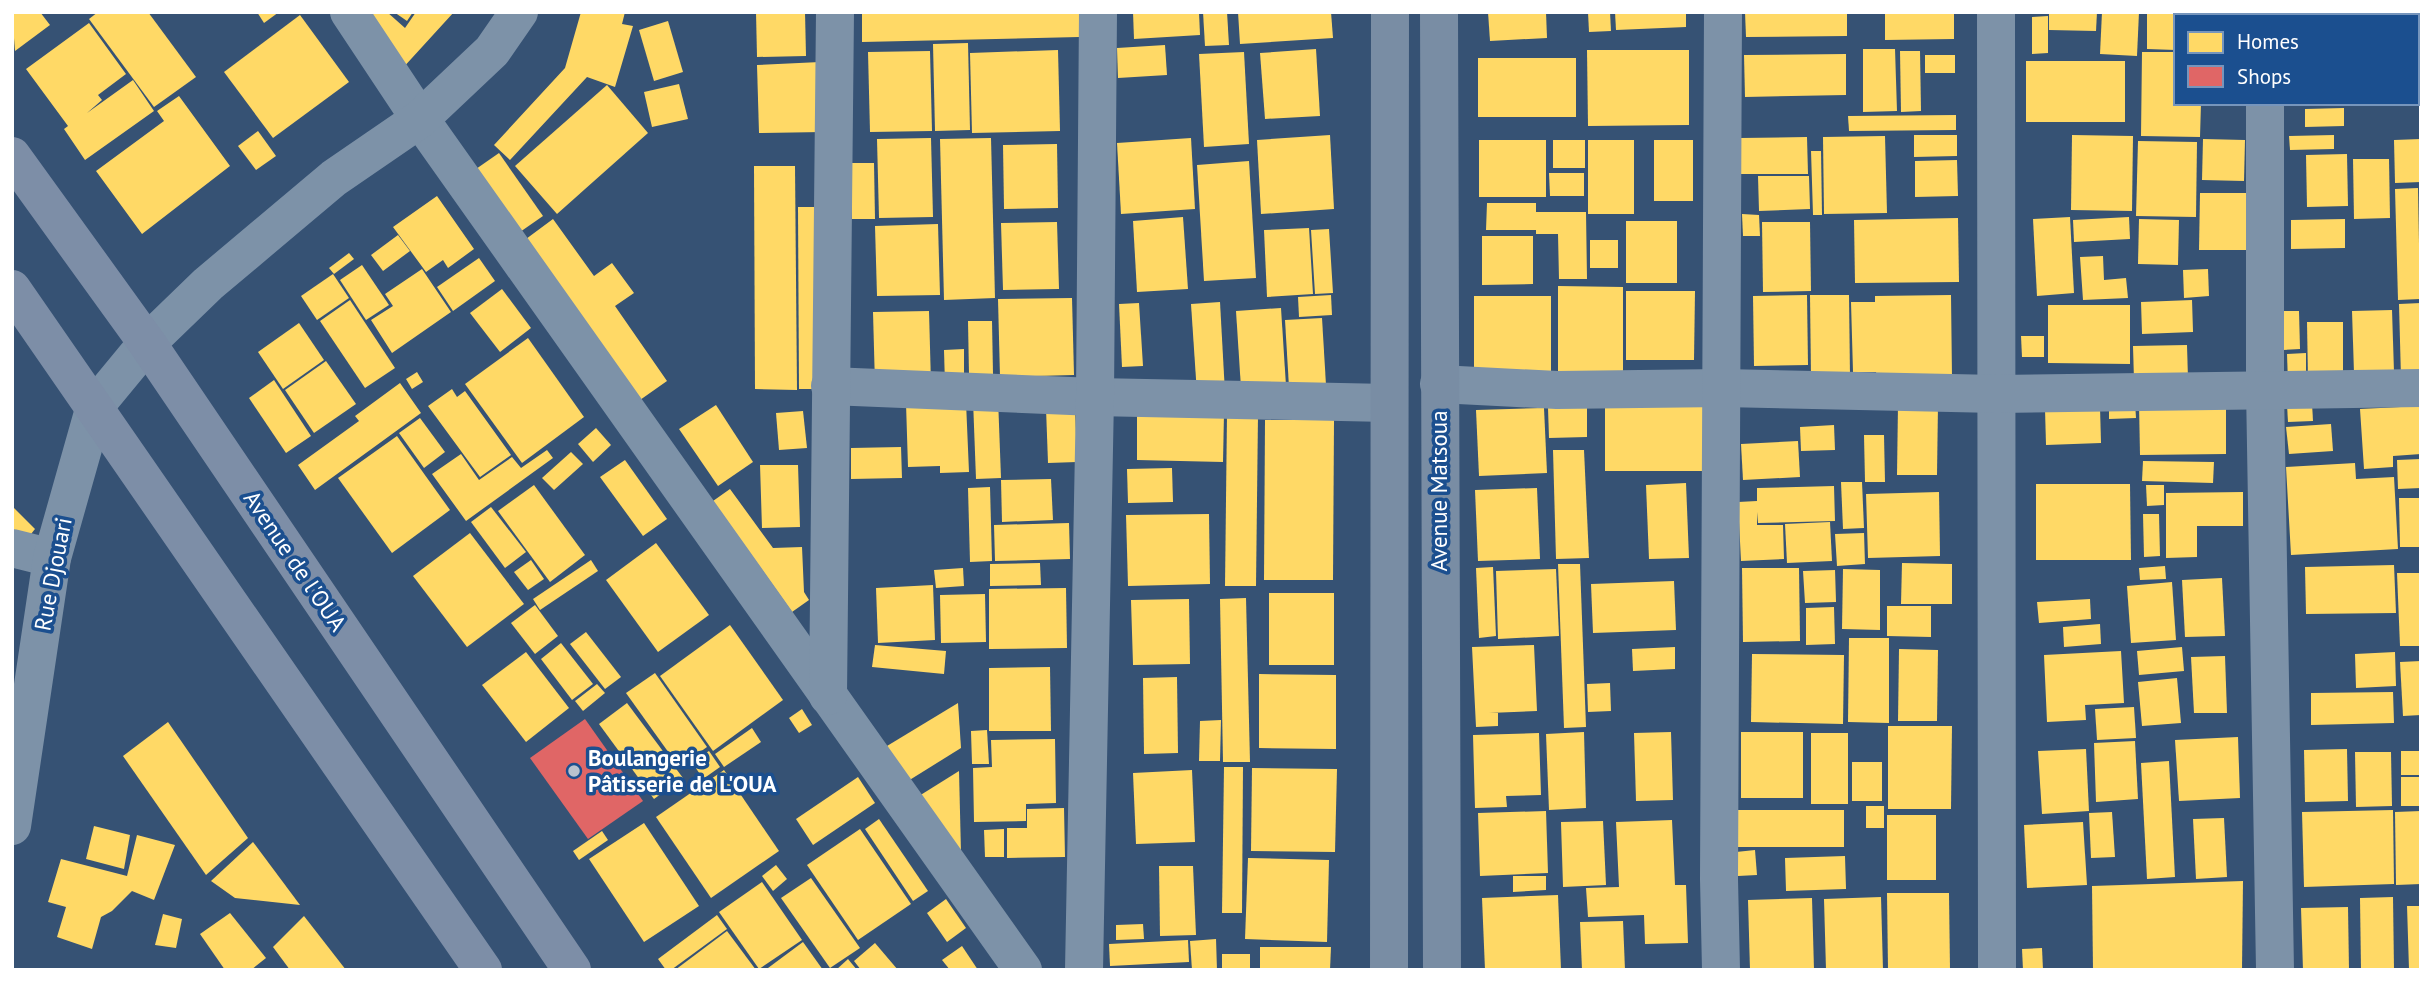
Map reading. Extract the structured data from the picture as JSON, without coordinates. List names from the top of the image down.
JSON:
{
  "streets": {
    "main road": ["Avenue de l'OUA"],
    "street": ["Avenue Matsoua", "Rue Djouari"]
  },
  "crossings": [
    ["Avenue de l'OUA", "Rue Djouari"]
  ],
  "places": ["Boulangerie Pâtisserie de L'OUA"],
  "legend": ["Homes", "Shops"]
}
